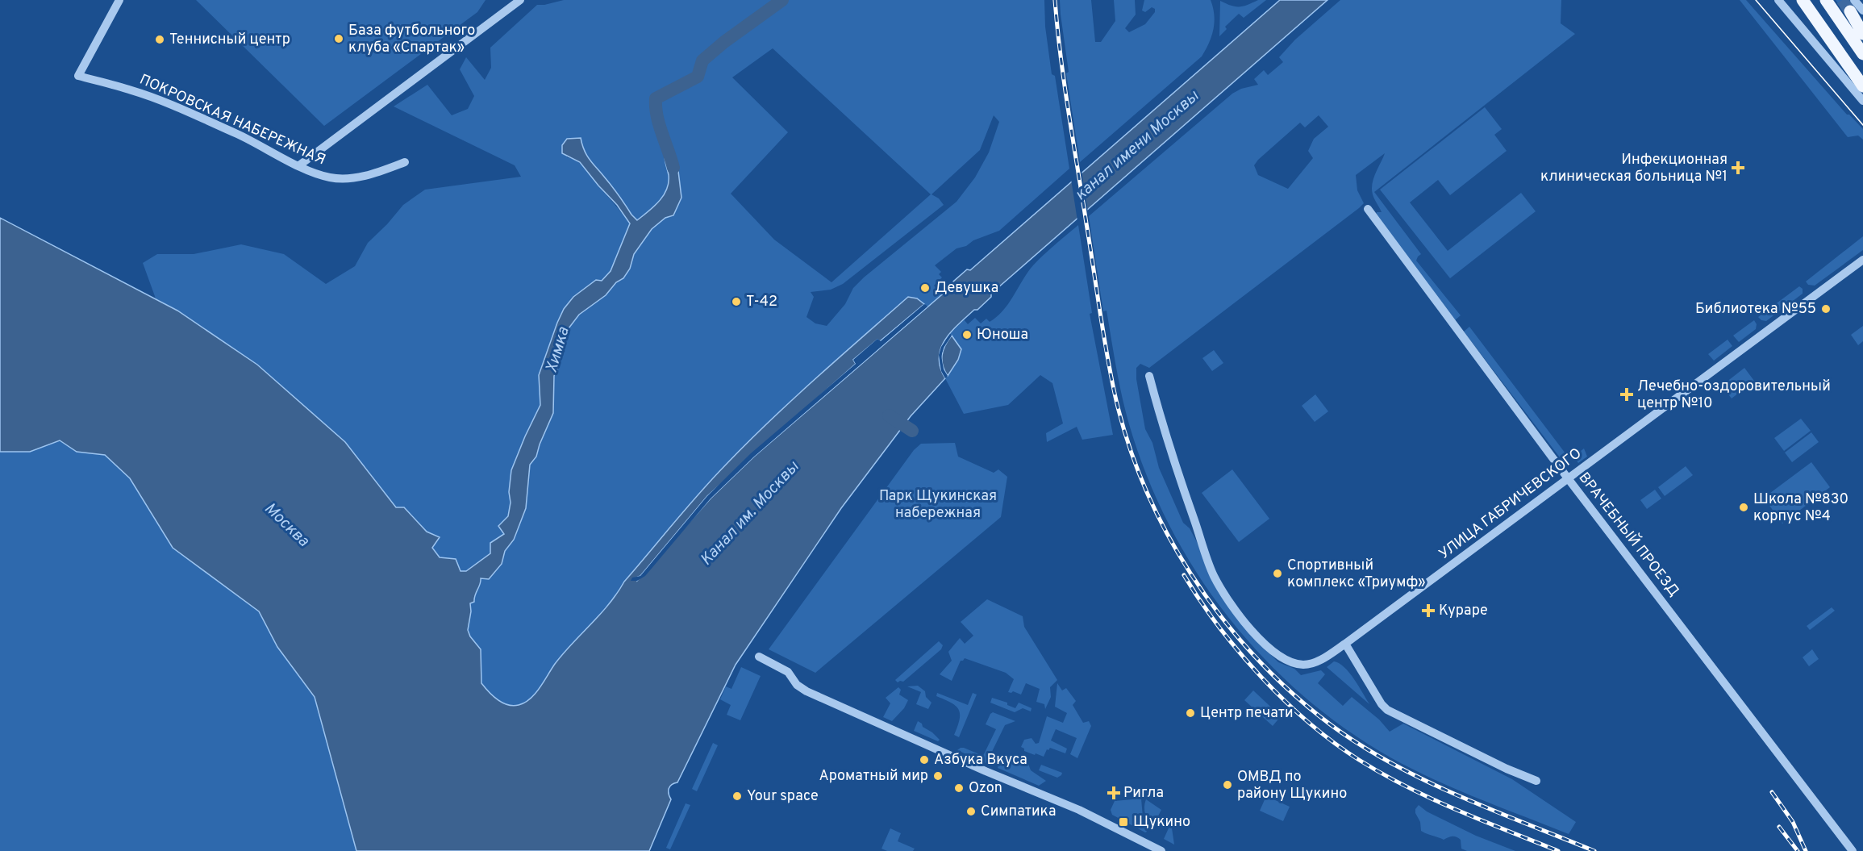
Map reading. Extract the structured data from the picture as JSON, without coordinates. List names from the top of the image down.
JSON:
{
  "streets": {
    "street": ["ПОКРОВСКАЯ НАБЕРЕЖНАЯ", "УЛИЦА ГАБРИЧЕВСКОГО", "ВРАЧЕБНЫЙ ПРОЕЗД"]
  },
  "crossings": [
    ["УЛИЦА ГАБРИЧЕВСКОГО", "ВРАЧЕБНЫЙ ПРОЕЗД"]
  ],
  "water": [
    "канал имени Москвы",
    "Химка",
    "Канал им. Москвы",
    "Москва"
  ],
  "parks": ["Парк Щукинская набережная"],
  "places": {
    "other": [
      "База футбольного клуба «Спартак»",
      "Теннисный центр",
      "Девушка",
      "Т-42",
      "Библиотека №55",
      "Юноша",
      "Школа №830 корпус №4",
      "Спортивный комплекс «Триумф»",
      "Центр печати",
      "Азбука Вкуса",
      "Ароматный мир",
      "ОМВД по району Щукино",
      "Ozon",
      "Your space",
      "Симпатика"
    ],
    "health": [
      "Инфекционная клиническая больница №1",
      "Лечебно-оздоровительный центр №10",
      "Кураре",
      "Ригла"
    ],
    "transit": ["Щукино"]
  }
}
